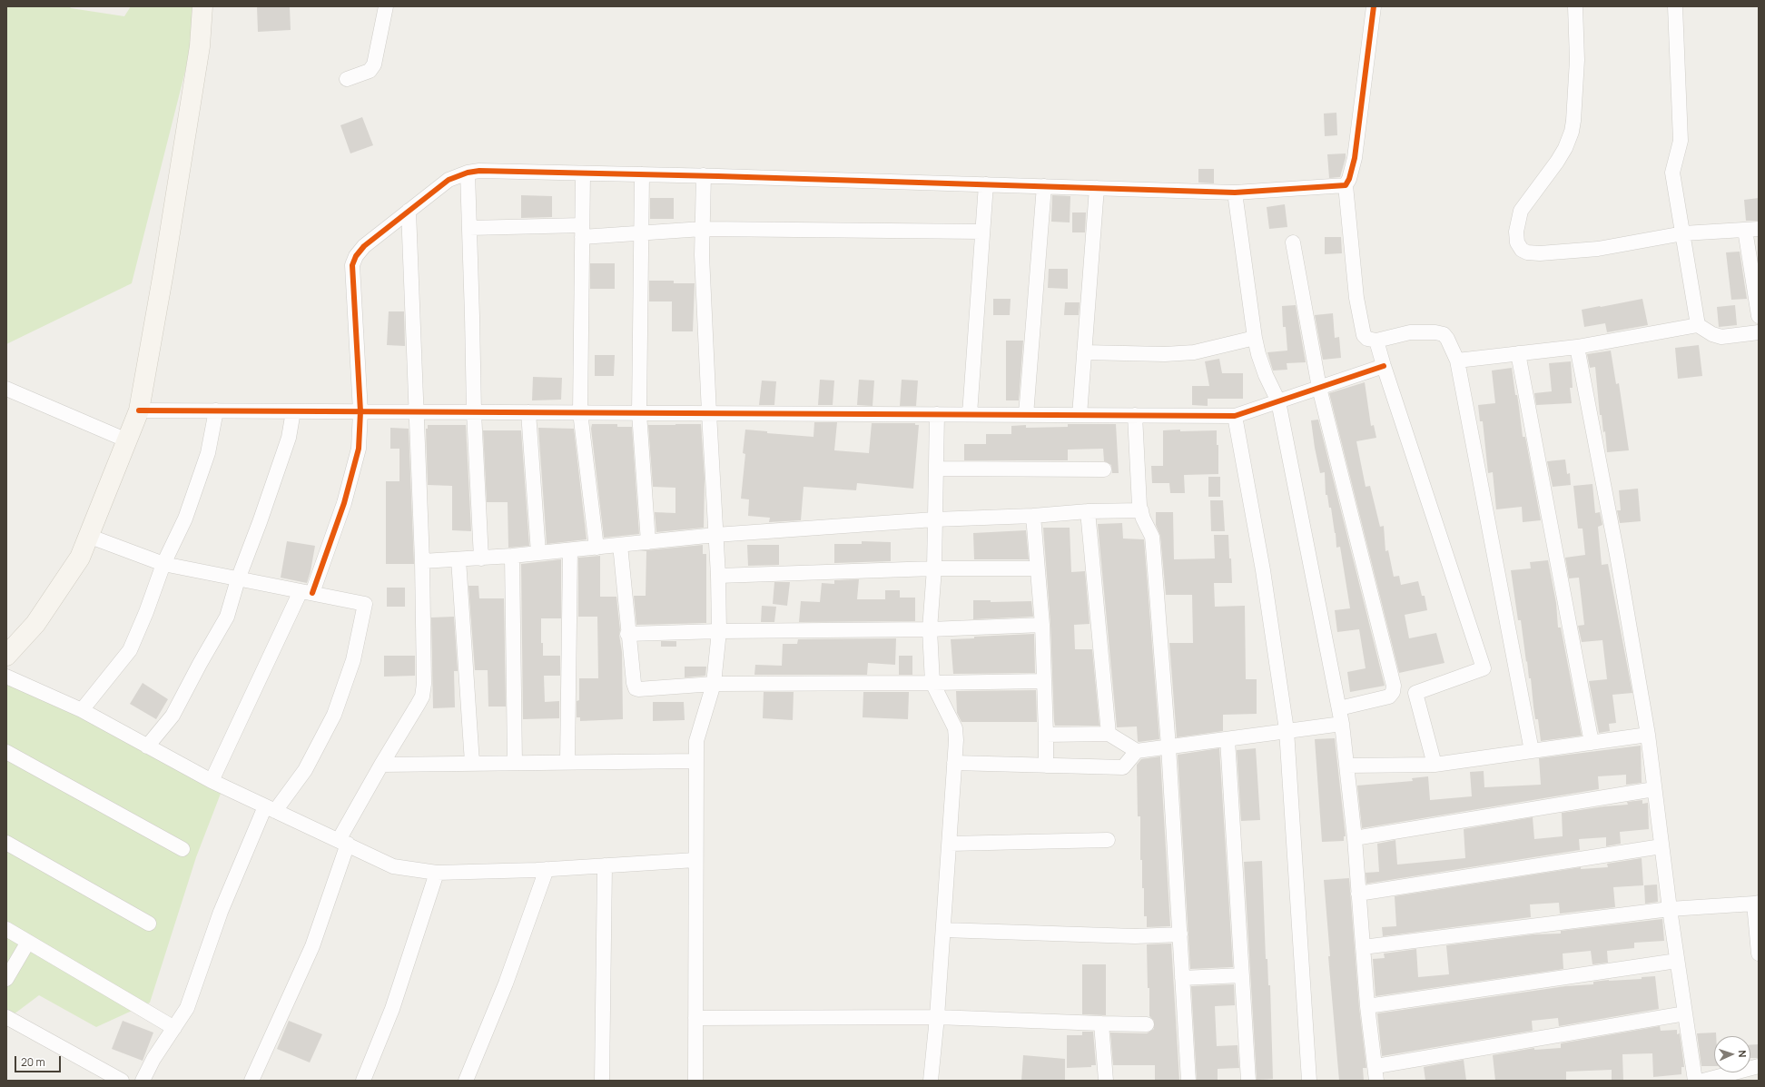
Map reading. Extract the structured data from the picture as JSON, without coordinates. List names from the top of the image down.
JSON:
{
  "scale_bar": "20 m",
  "north": "right"
}
